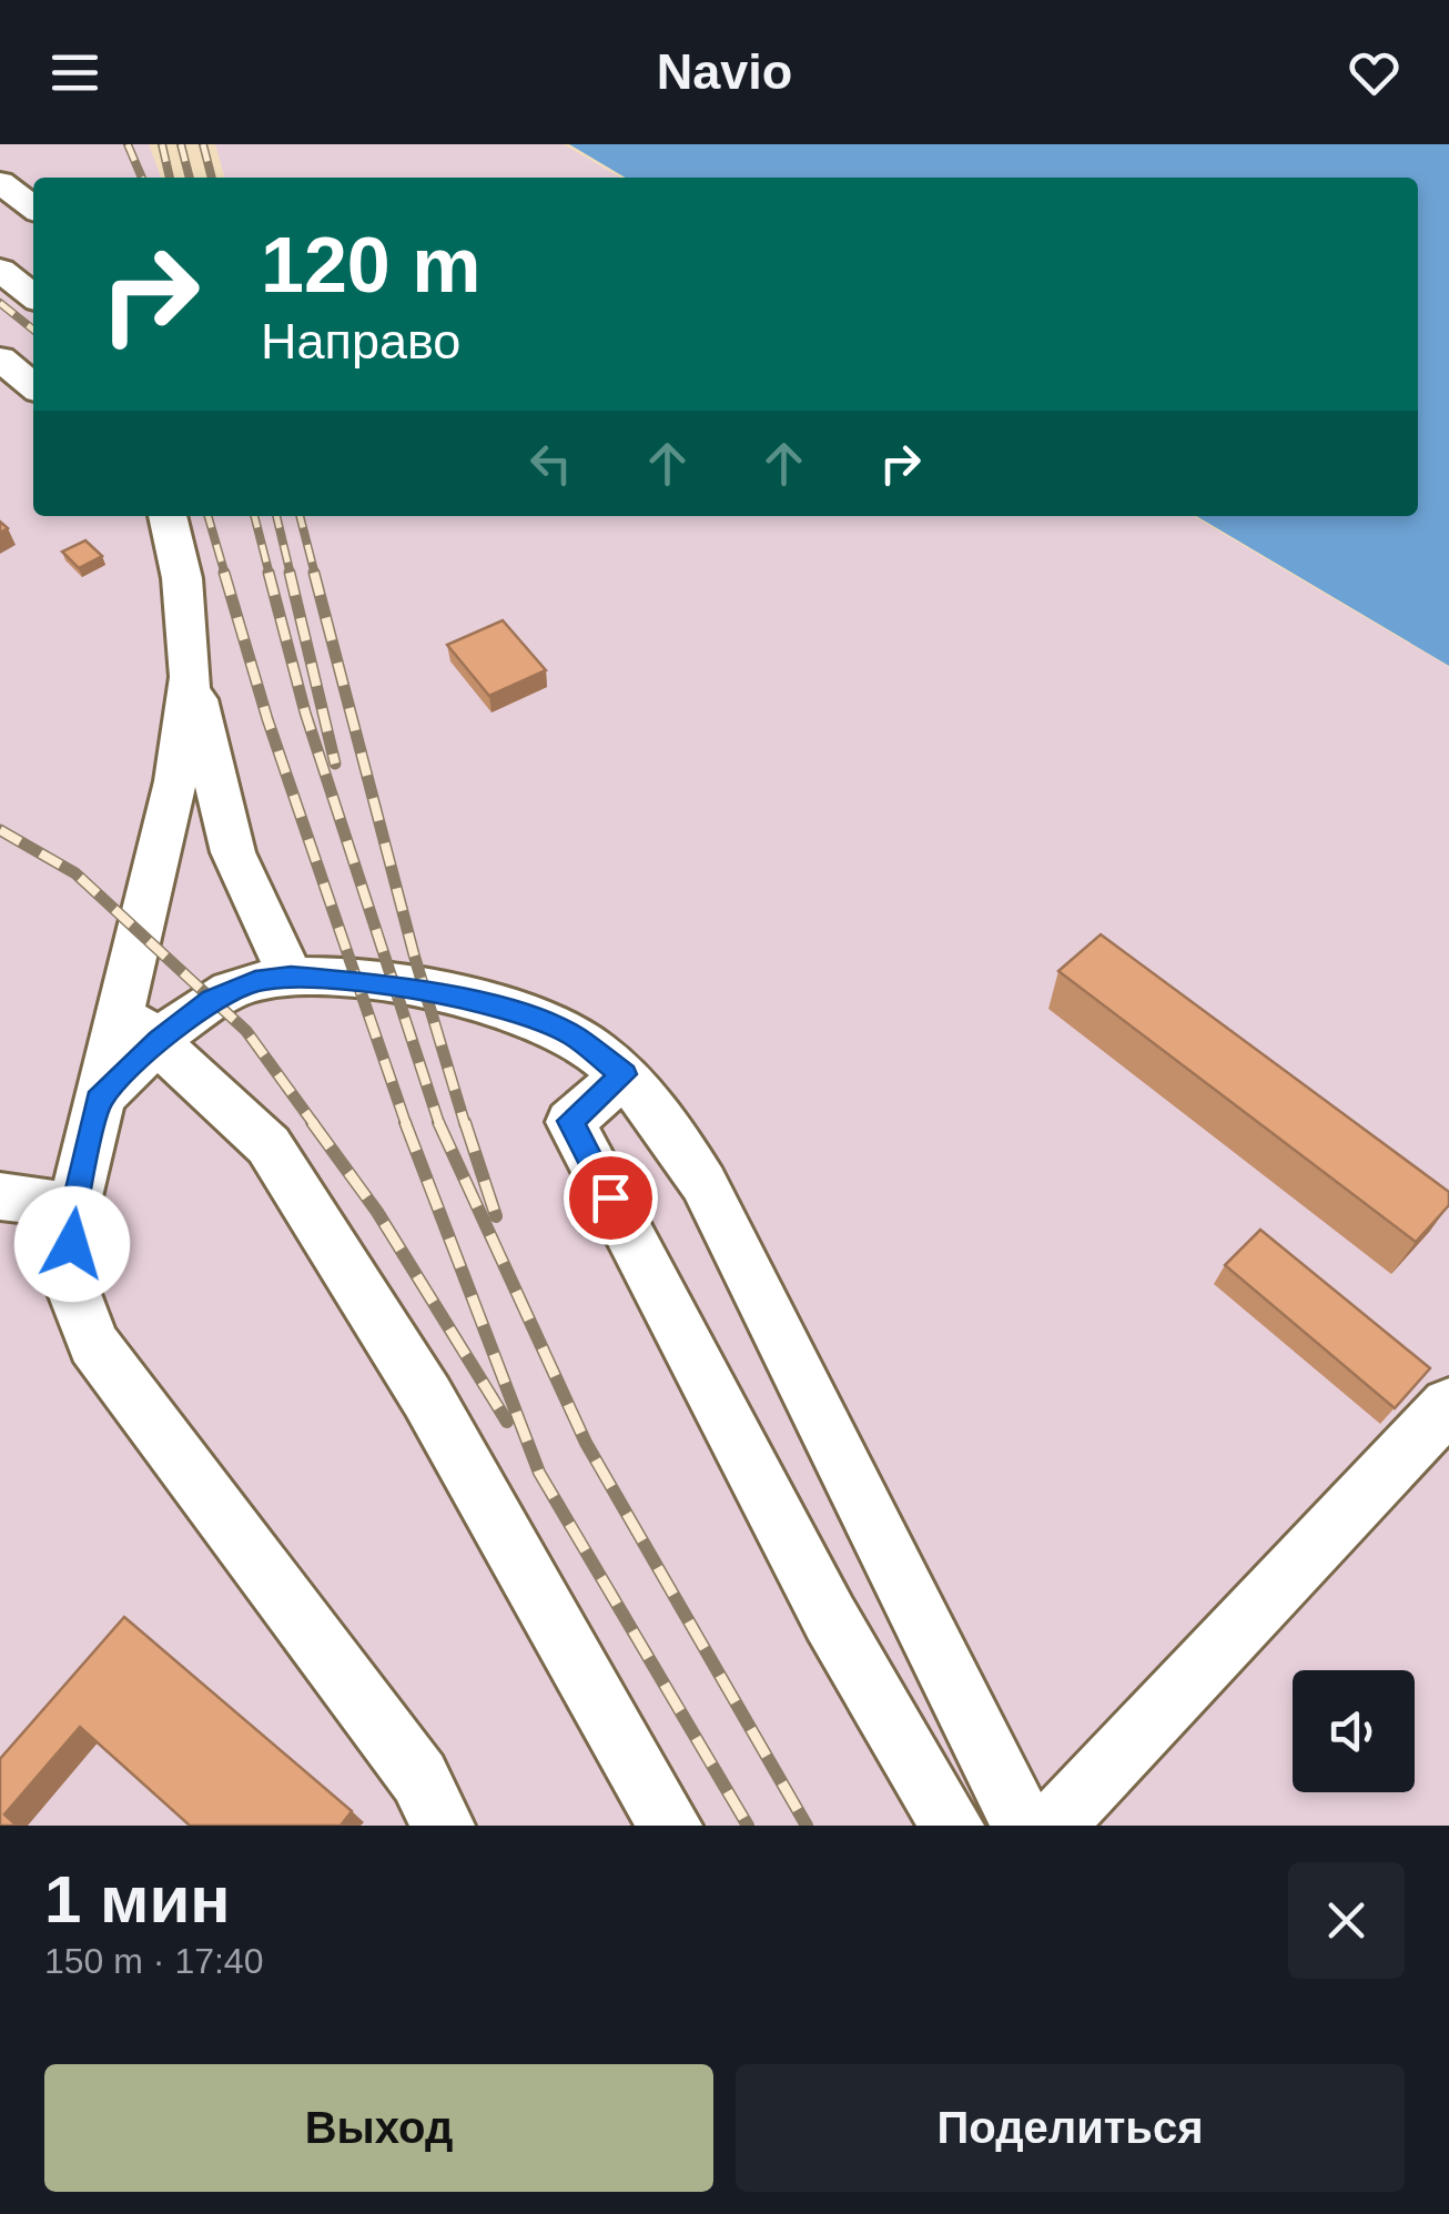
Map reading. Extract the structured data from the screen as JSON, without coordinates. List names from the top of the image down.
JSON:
{
  "page": {
    "header": "Navio",
    "turn": ["120 m", "Направо"],
    "heading": ["1 мин", "150 m · 17:40"],
    "buttons": ["Выход", "Поделиться"]
  }
}
